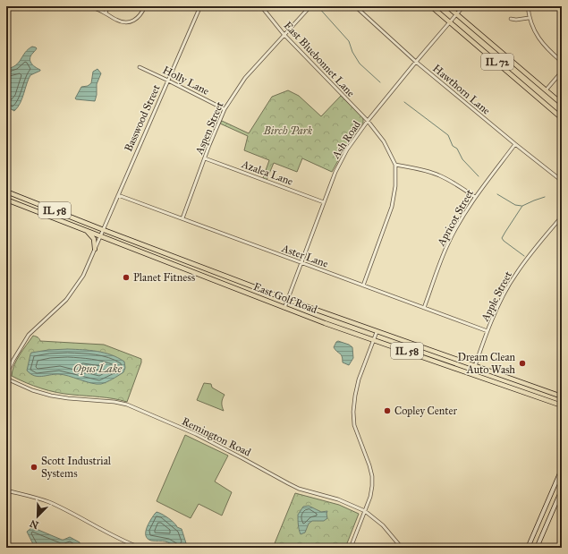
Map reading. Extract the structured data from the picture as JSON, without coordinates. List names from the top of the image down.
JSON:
{
  "streets": {
    "main road": ["IL 72", "IL 58", "East Golf Road"],
    "street": [
      "East Bluebonnet Lane",
      "Holly Lane",
      "Hawthorn Lane",
      "Basswood Street",
      "Aspen Street",
      "Ash Road",
      "Azalea Lane",
      "Apricot Street",
      "Aster Lane",
      "Apple Street",
      "Remington Road"
    ]
  },
  "crossings": [
    ["East Bluebonnet Lane", "Aspen Street"],
    ["East Bluebonnet Lane", "Ash Road"],
    ["IL 72", "Ash Road"],
    ["Holly Lane", "Basswood Street"],
    ["Holly Lane", "Aspen Street"],
    ["Hawthorn Lane", "Ash Road"],
    ["Hawthorn Lane", "Apricot Street"],
    ["Basswood Street", "Aster Lane"],
    ["Basswood Street", "East Golf Road"],
    ["Aspen Street", "Azalea Lane"],
    ["Aspen Street", "Aster Lane"],
    ["Ash Road", "Azalea Lane"],
    ["Ash Road", "Aster Lane"],
    ["Ash Road", "East Golf Road"],
    ["Apricot Street", "Aster Lane"],
    ["Aster Lane", "Apple Street"],
    ["Apple Street", "East Golf Road"]
  ],
  "water": ["Opus Lake"],
  "parks": ["Birch Park"],
  "places": [
    "Planet Fitness",
    "Dream Clean Auto Wash",
    "Copley Center",
    "Scott Industrial Systems"
  ],
  "north": "bottom left"
}
